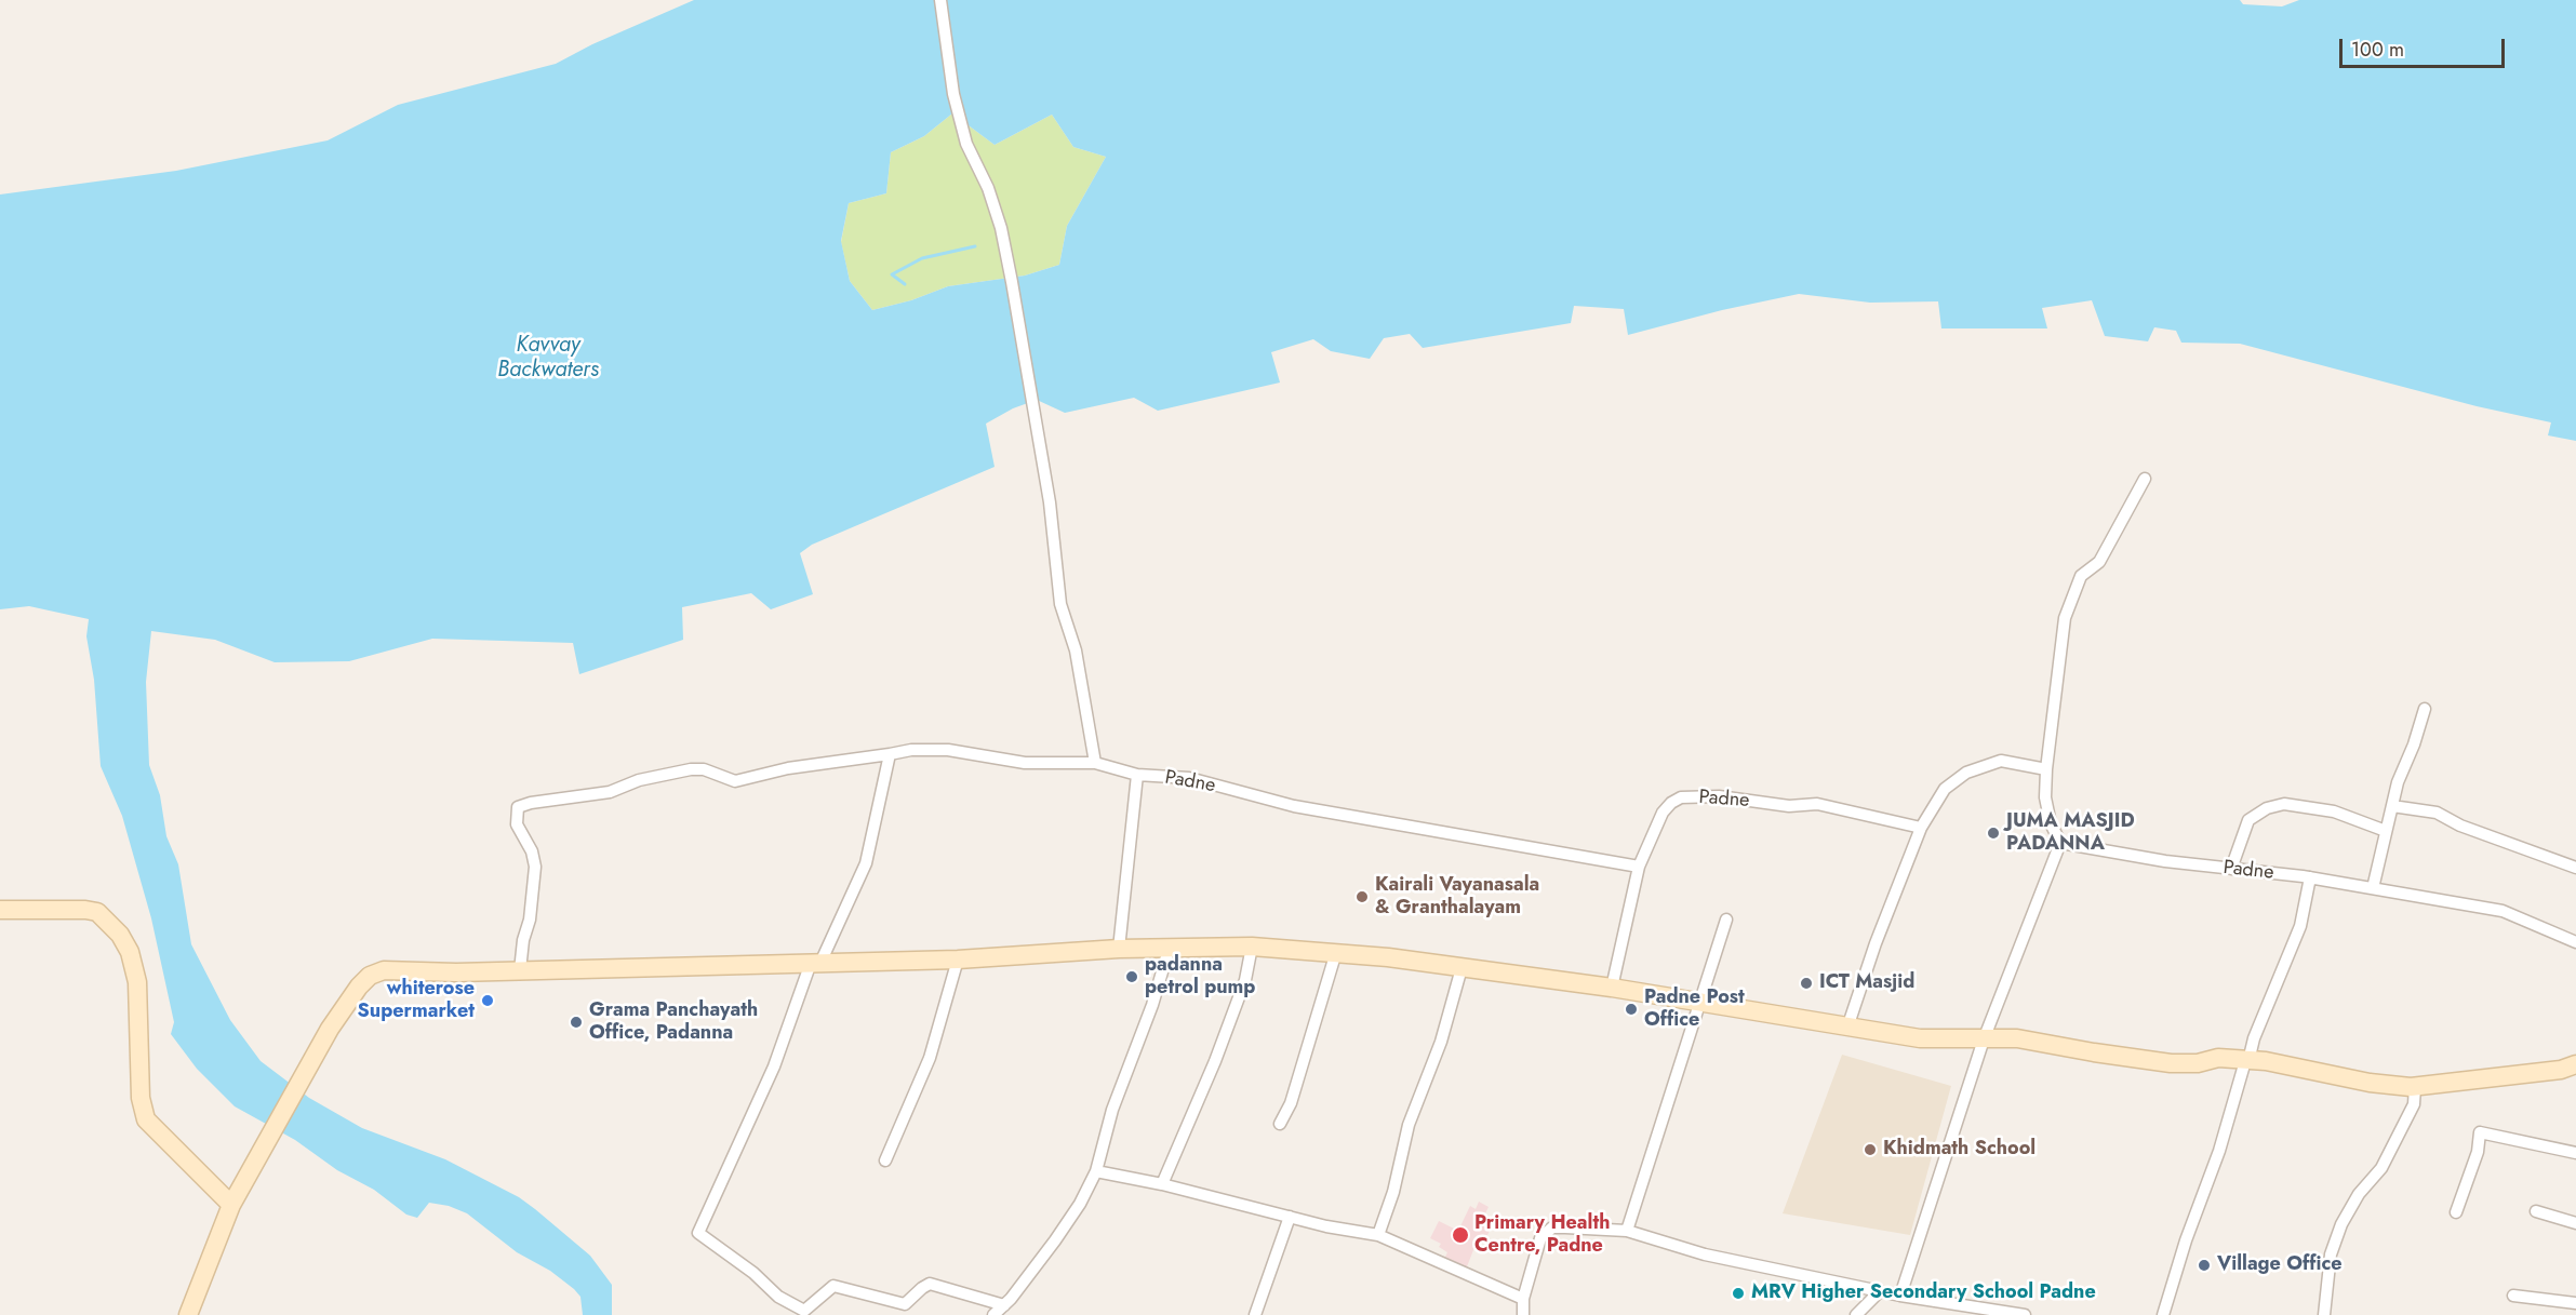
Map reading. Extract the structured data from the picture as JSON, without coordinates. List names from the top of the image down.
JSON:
{
  "streets": {
    "street": ["Padne"]
  },
  "water": ["Kavvay Backwaters"],
  "places": [
    "JUMA MASJID PADANNA",
    "Kairali Vayanasala & Granthalayam",
    "padanna petrol pump",
    "ICT Masjid",
    "whiterose Supermarket",
    "Padne Post Office",
    "Grama Panchayath Office, Padanna",
    "Khidmath School",
    "Primary Health Centre, Padne",
    "Village Office",
    "MRV Higher Secondary School Padne"
  ],
  "scale_bar": "100 m"
}
